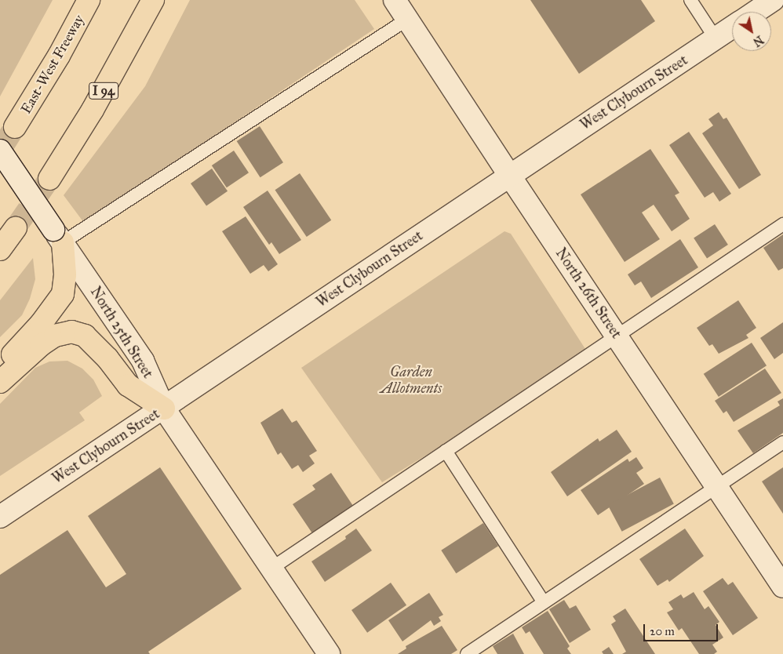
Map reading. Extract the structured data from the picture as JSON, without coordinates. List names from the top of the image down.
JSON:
{
  "streets": {
    "highway": ["East-West Freeway", "I 94"],
    "street": ["West Clybourn Street", "North 26th Street", "North 25th Street"]
  },
  "crossings": [
    ["West Clybourn Street", "North 26th Street"],
    ["West Clybourn Street", "North 25th Street"]
  ],
  "parks": ["Garden Allotments"],
  "scale_bar": "20 m",
  "north": "bottom right"
}
